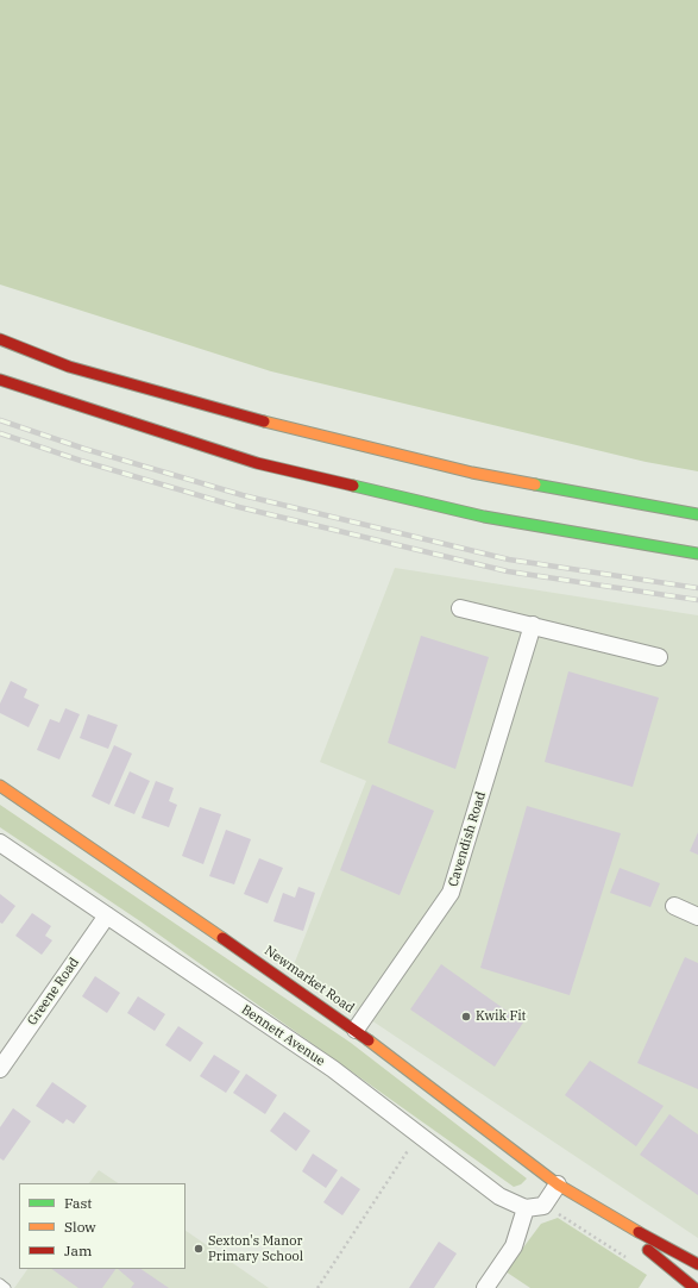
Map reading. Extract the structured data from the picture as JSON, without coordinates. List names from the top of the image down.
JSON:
{
  "streets": {
    "main road": ["Newmarket Road"],
    "street": ["Cavendish Road", "Greene Road", "Bennett Avenue"]
  },
  "crossings": [
    ["Cavendish Road", "Newmarket Road"],
    ["Greene Road", "Bennett Avenue"]
  ],
  "places": ["Kwik Fit", "Sexton's Manor Primary School"],
  "legend": ["Fast", "Slow", "Jam"]
}
